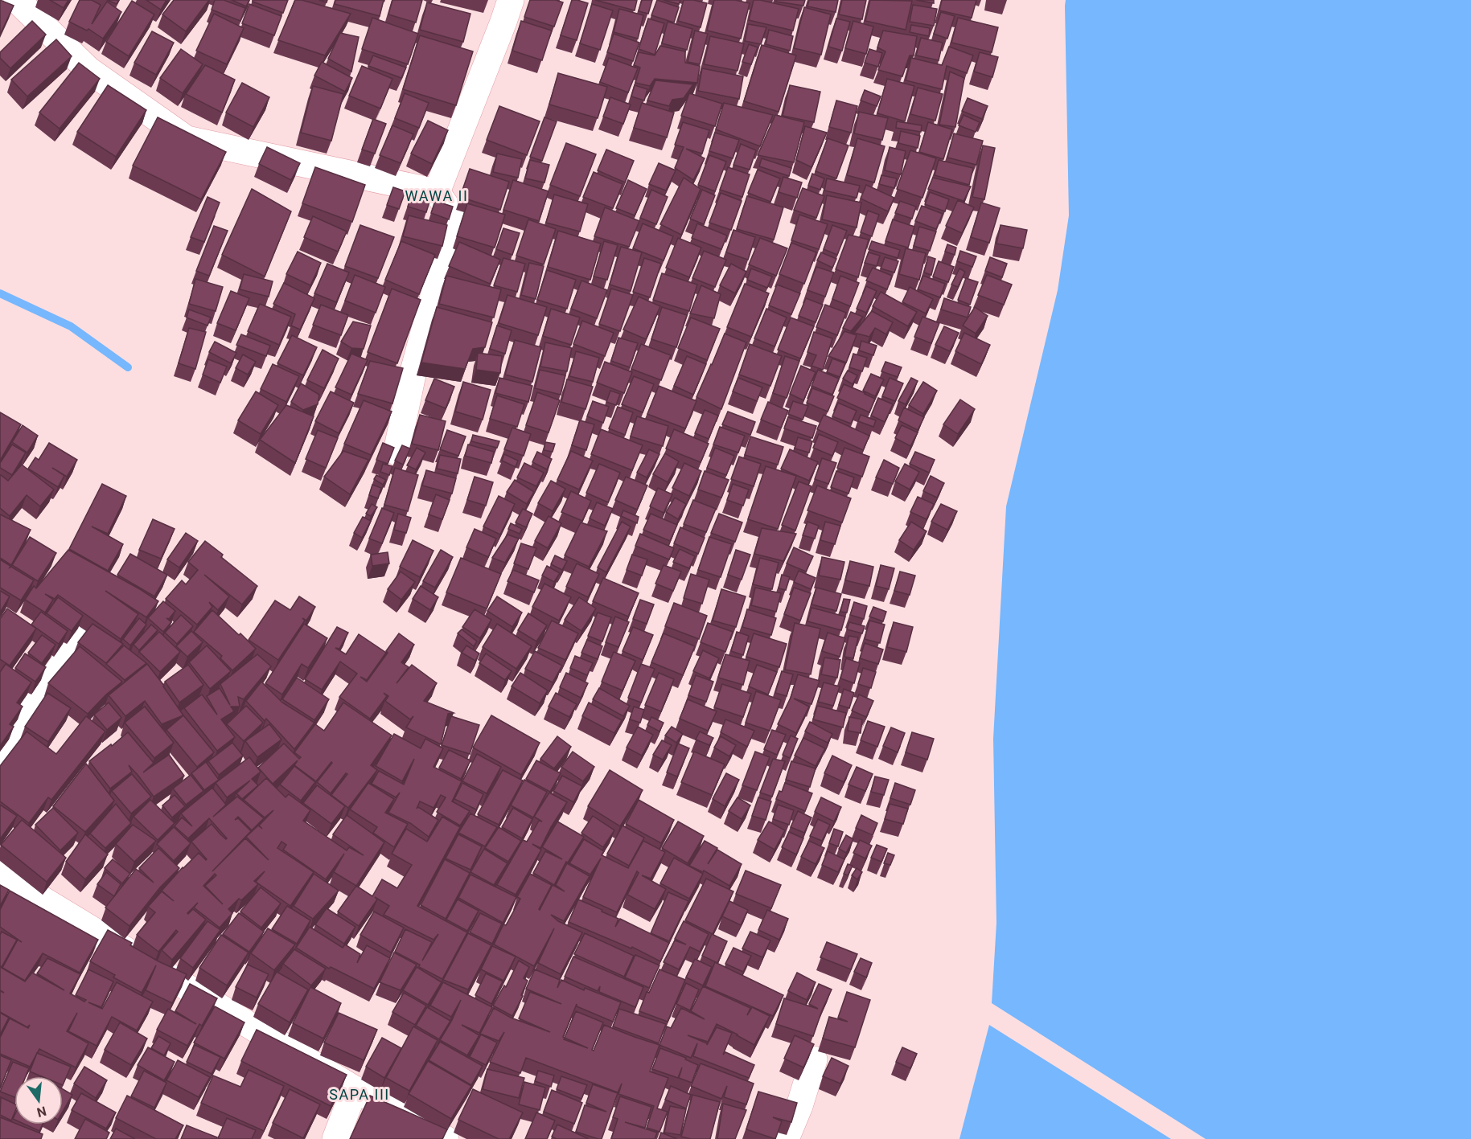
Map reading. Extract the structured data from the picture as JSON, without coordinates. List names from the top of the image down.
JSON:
{
  "districts": ["WAWA II", "SAPA III"],
  "north": "bottom"
}
